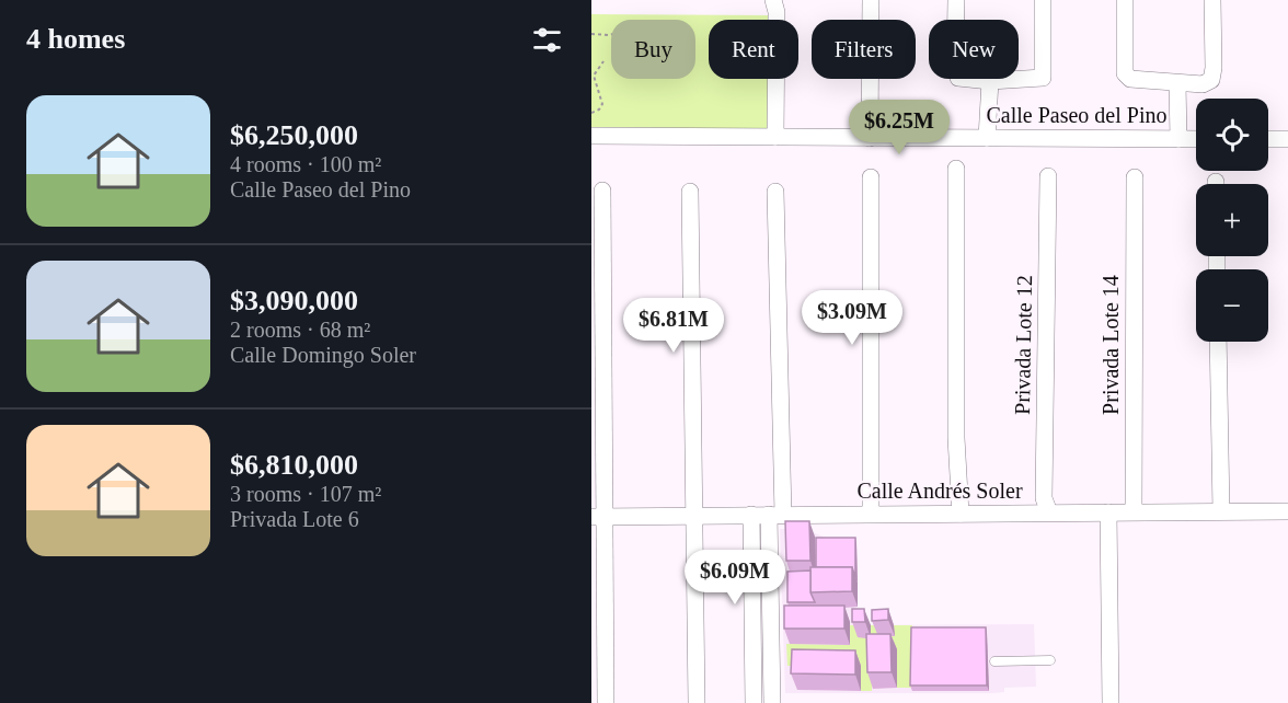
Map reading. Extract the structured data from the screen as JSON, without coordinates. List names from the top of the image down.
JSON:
{
  "streets": {
    "street": [
      "Calle Paseo del Pino",
      "Privada Lote 12",
      "Privada Lote 14",
      "Calle Andrés Soler"
    ]
  },
  "crossings": [
    ["Privada Lote 12", "Calle Andrés Soler"],
    ["Privada Lote 14", "Calle Andrés Soler"]
  ],
  "page": {
    "heading": "4 homes",
    "chip": [
      "Buy",
      "Rent",
      "Filters",
      "New"
    ],
    "list": [
      {
        "name": "$6,250,000",
        "note": "4 rooms · 100 m² · Calle Paseo del Pino"
      },
      {
        "name": "$3,090,000",
        "note": "2 rooms · 68 m² · Calle Domingo Soler"
      },
      {
        "name": "$6,810,000",
        "note": "3 rooms · 107 m² · Privada Lote 6"
      }
    ],
    "map_buttons": ["+", "−"],
    "price": [
      "$6.25M",
      "$3.09M",
      "$6.81M",
      "$6.09M"
    ]
  }
}
